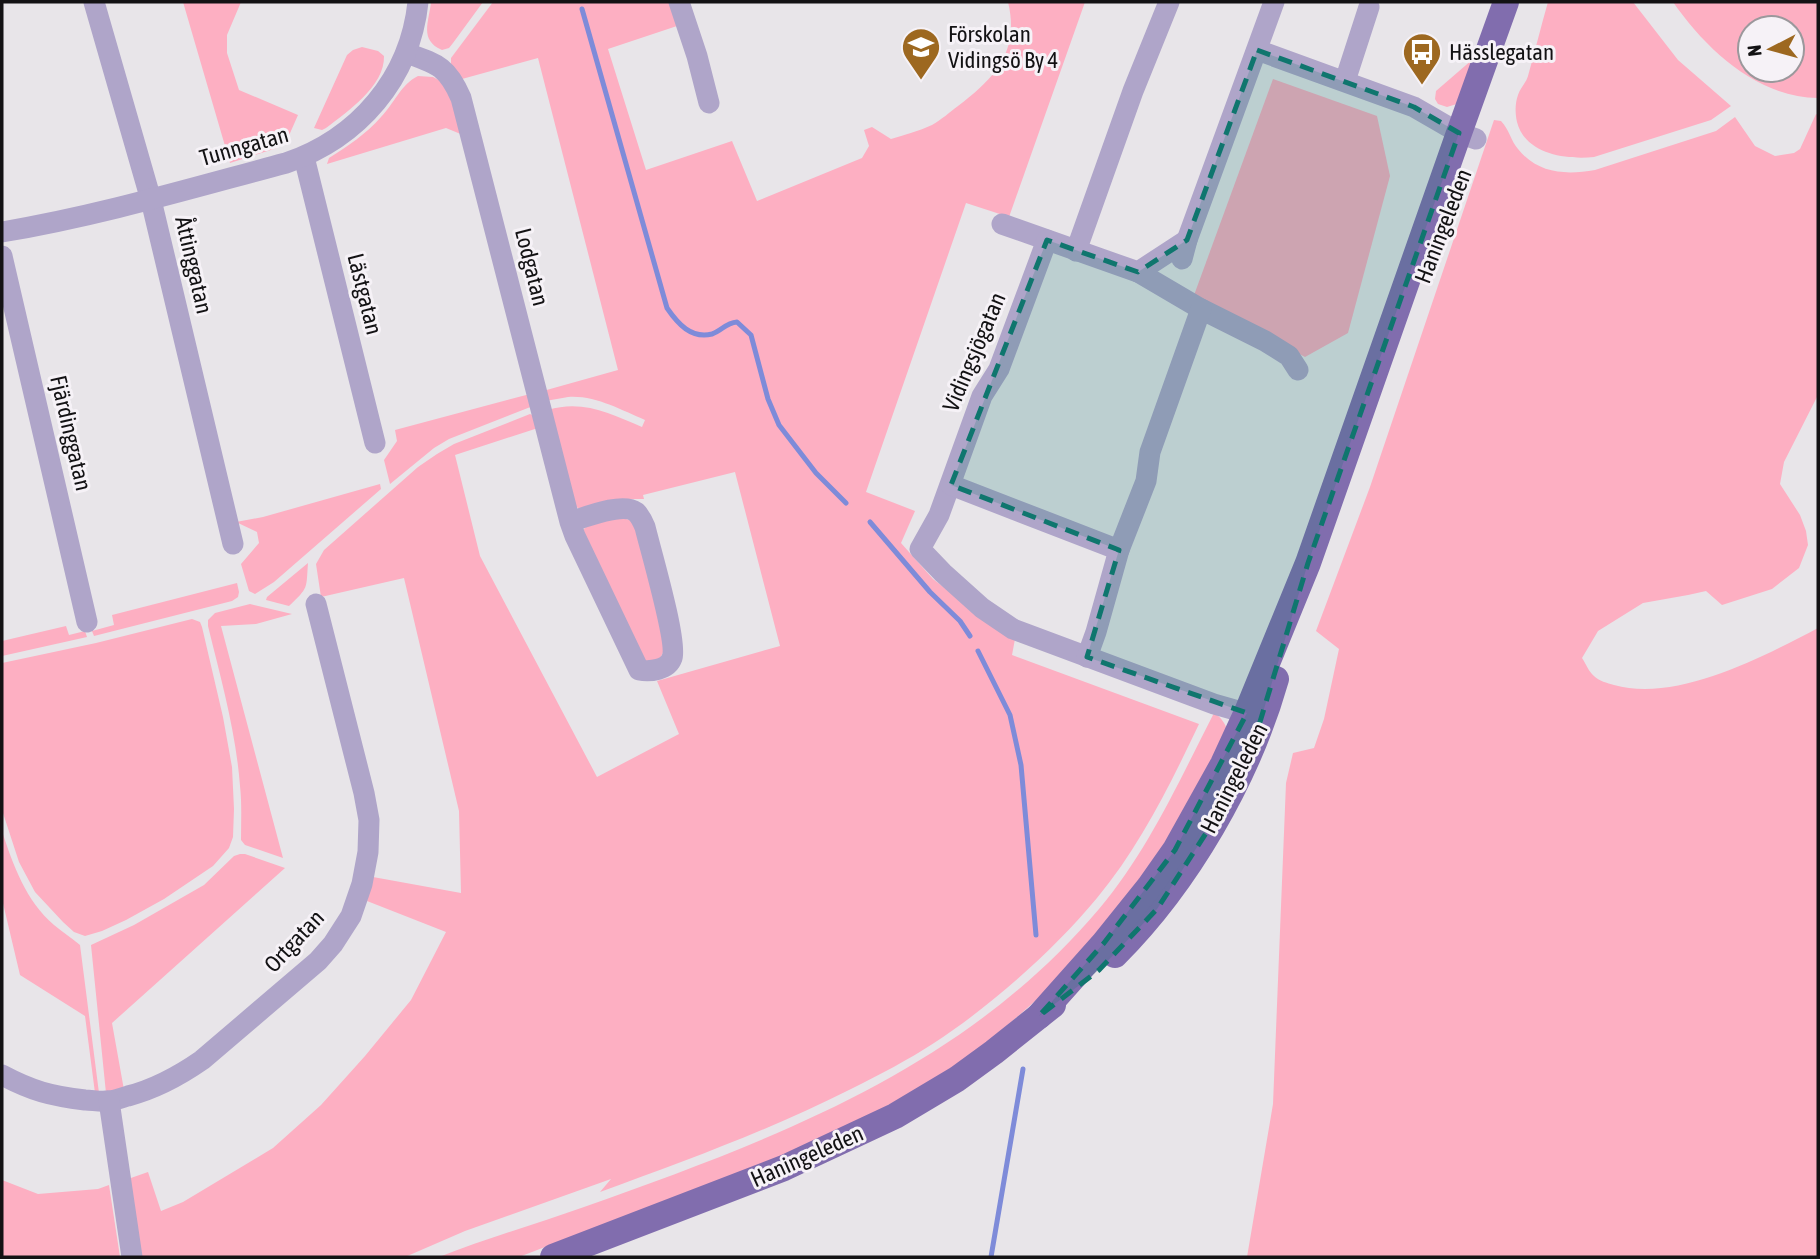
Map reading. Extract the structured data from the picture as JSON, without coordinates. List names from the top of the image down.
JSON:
{
  "streets": {
    "main road": ["Haningeleden"],
    "street": [
      "Tunngatan",
      "Åttinggatan",
      "Lodgatan",
      "Lästgatan",
      "Vidingsjögatan",
      "Fjärdinggatan",
      "Ortgatan"
    ]
  },
  "crossings": [
    ["Tunngatan", "Åttinggatan"],
    ["Tunngatan", "Lodgatan"],
    ["Tunngatan", "Lästgatan"],
    ["Haningeleden", "Vidingsjögatan"]
  ],
  "places": {
    "school or university": ["Förskolan Vidingsö By 4"],
    "bus stop": ["Hässlegatan"]
  },
  "north": "left"
}
